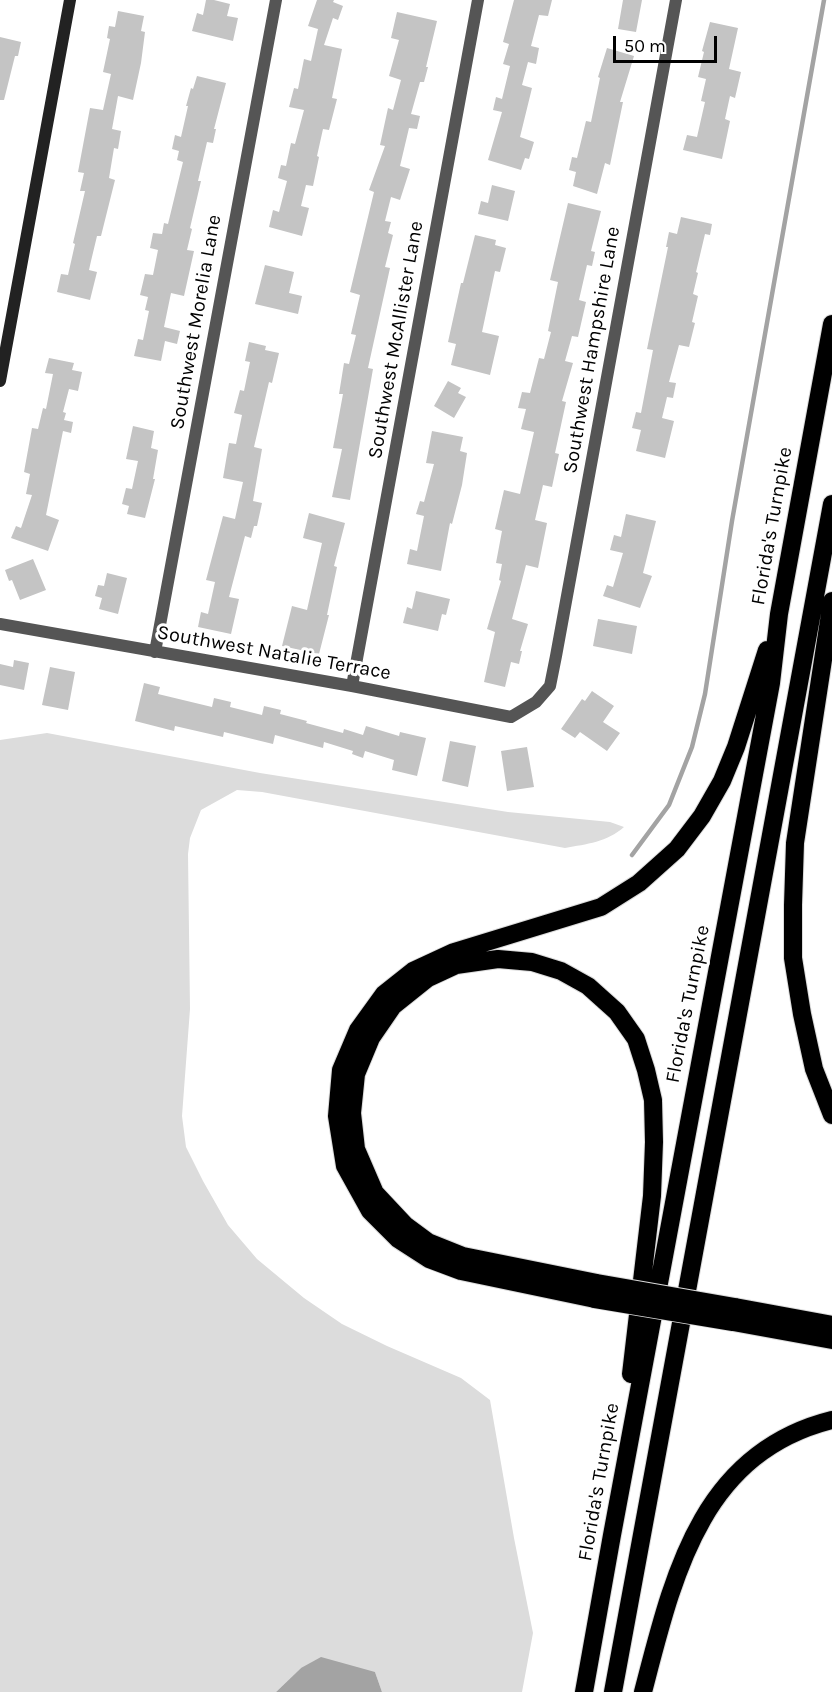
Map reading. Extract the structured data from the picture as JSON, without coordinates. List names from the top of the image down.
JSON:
{
  "streets": {
    "highway": ["Florida's Turnpike"],
    "street": [
      "Southwest Morelia Lane",
      "Southwest McAllister Lane",
      "Southwest Hampshire Lane",
      "Southwest Natalie Terrace"
    ]
  },
  "crossings": [
    ["Southwest Morelia Lane", "Southwest Natalie Terrace"],
    ["Southwest McAllister Lane", "Southwest Natalie Terrace"],
    ["Southwest Hampshire Lane", "Southwest Natalie Terrace"]
  ],
  "scale_bar": "50 m"
}
